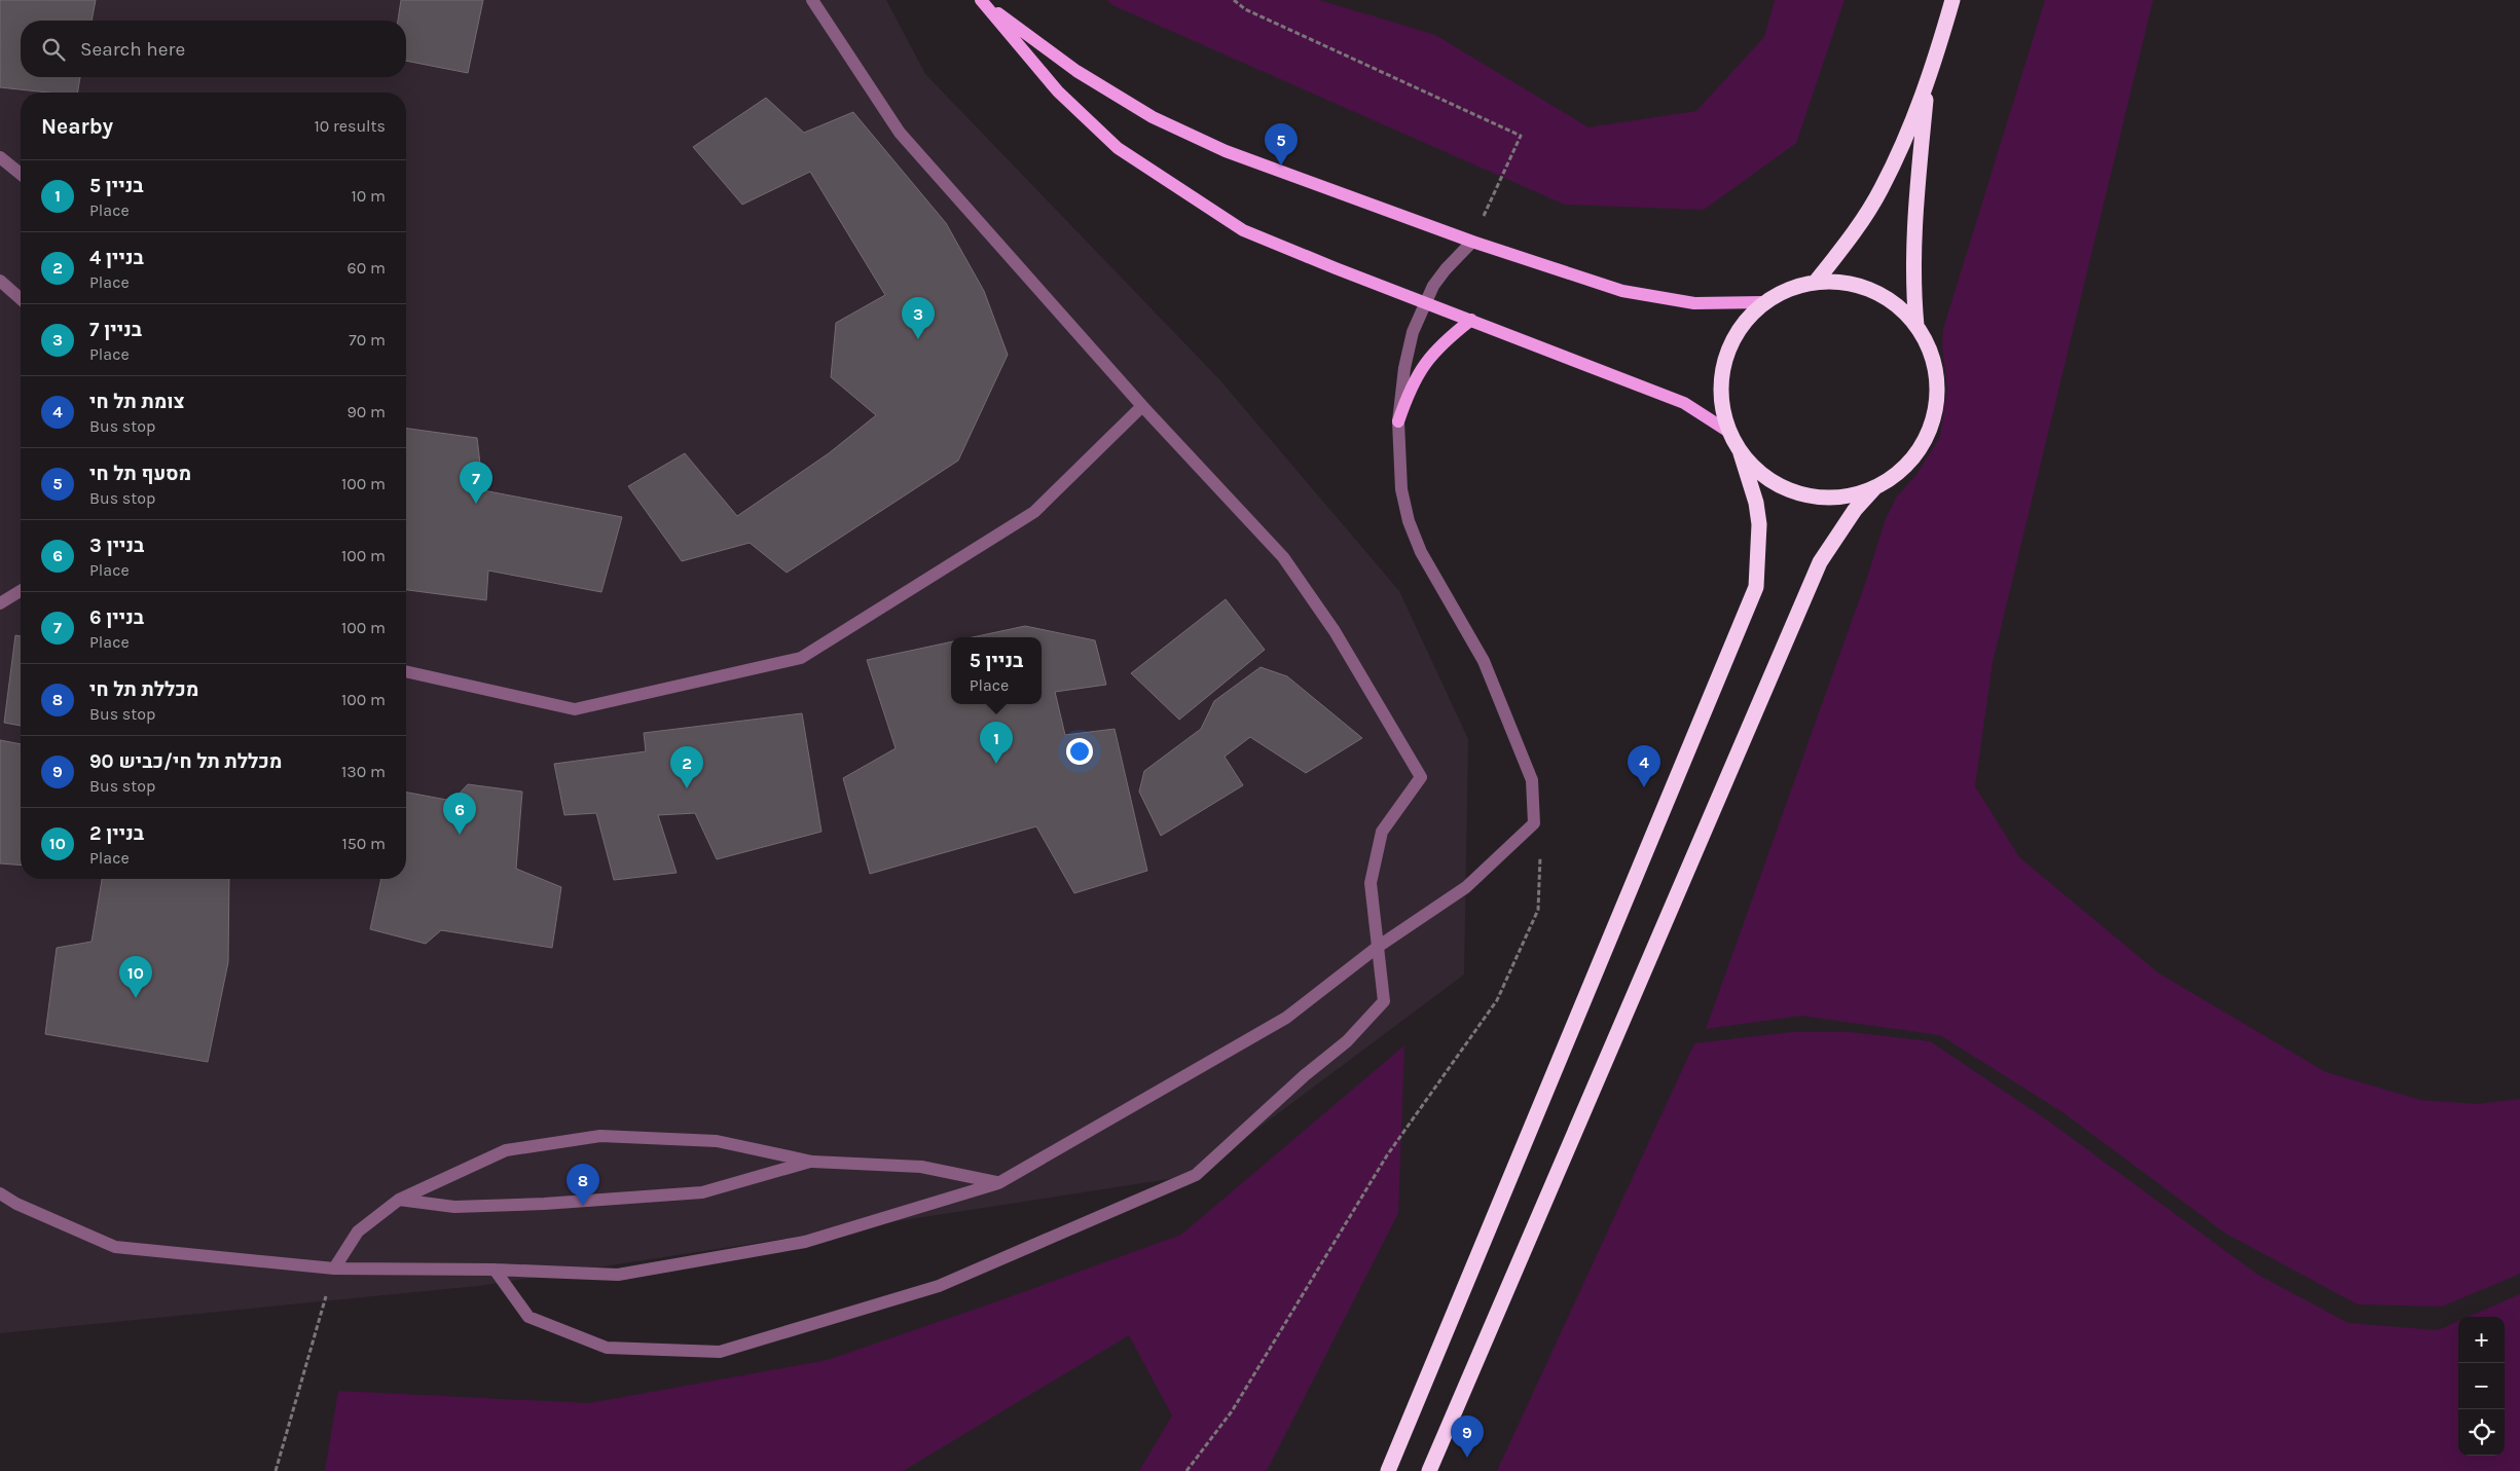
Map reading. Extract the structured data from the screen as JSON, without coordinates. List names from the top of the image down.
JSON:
{
  "page": {
    "search": "Search here",
    "heading": ["Nearby", "10 results"],
    "pins": [
      "5",
      "3",
      "7",
      "1",
      "4",
      "2",
      "6",
      "10",
      "8",
      "9"
    ],
    "list": [
      {
        "mark": "1",
        "name": "בניין 5",
        "note": "Place",
        "value": "10 m"
      },
      {
        "mark": "2",
        "name": "בניין 4",
        "note": "Place",
        "value": "60 m"
      },
      {
        "mark": "3",
        "name": "בניין 7",
        "note": "Place",
        "value": "70 m"
      },
      {
        "mark": "4",
        "name": "צומת תל חי",
        "note": "Bus stop",
        "value": "90 m"
      },
      {
        "mark": "5",
        "name": "מסעף תל חי",
        "note": "Bus stop",
        "value": "100 m"
      },
      {
        "mark": "6",
        "name": "בניין 3",
        "note": "Place",
        "value": "100 m"
      },
      {
        "mark": "7",
        "name": "בניין 6",
        "note": "Place",
        "value": "100 m"
      },
      {
        "mark": "8",
        "name": "מכללת תל חי",
        "note": "Bus stop",
        "value": "100 m"
      },
      {
        "mark": "9",
        "name": "מכללת תל חי/כביש 90",
        "note": "Bus stop",
        "value": "130 m"
      },
      {
        "mark": "10",
        "name": "בניין 2",
        "note": "Place",
        "value": "150 m"
      }
    ],
    "popup": ["בניין 5", "Place"],
    "map_buttons": ["+", "−"]
  }
}
